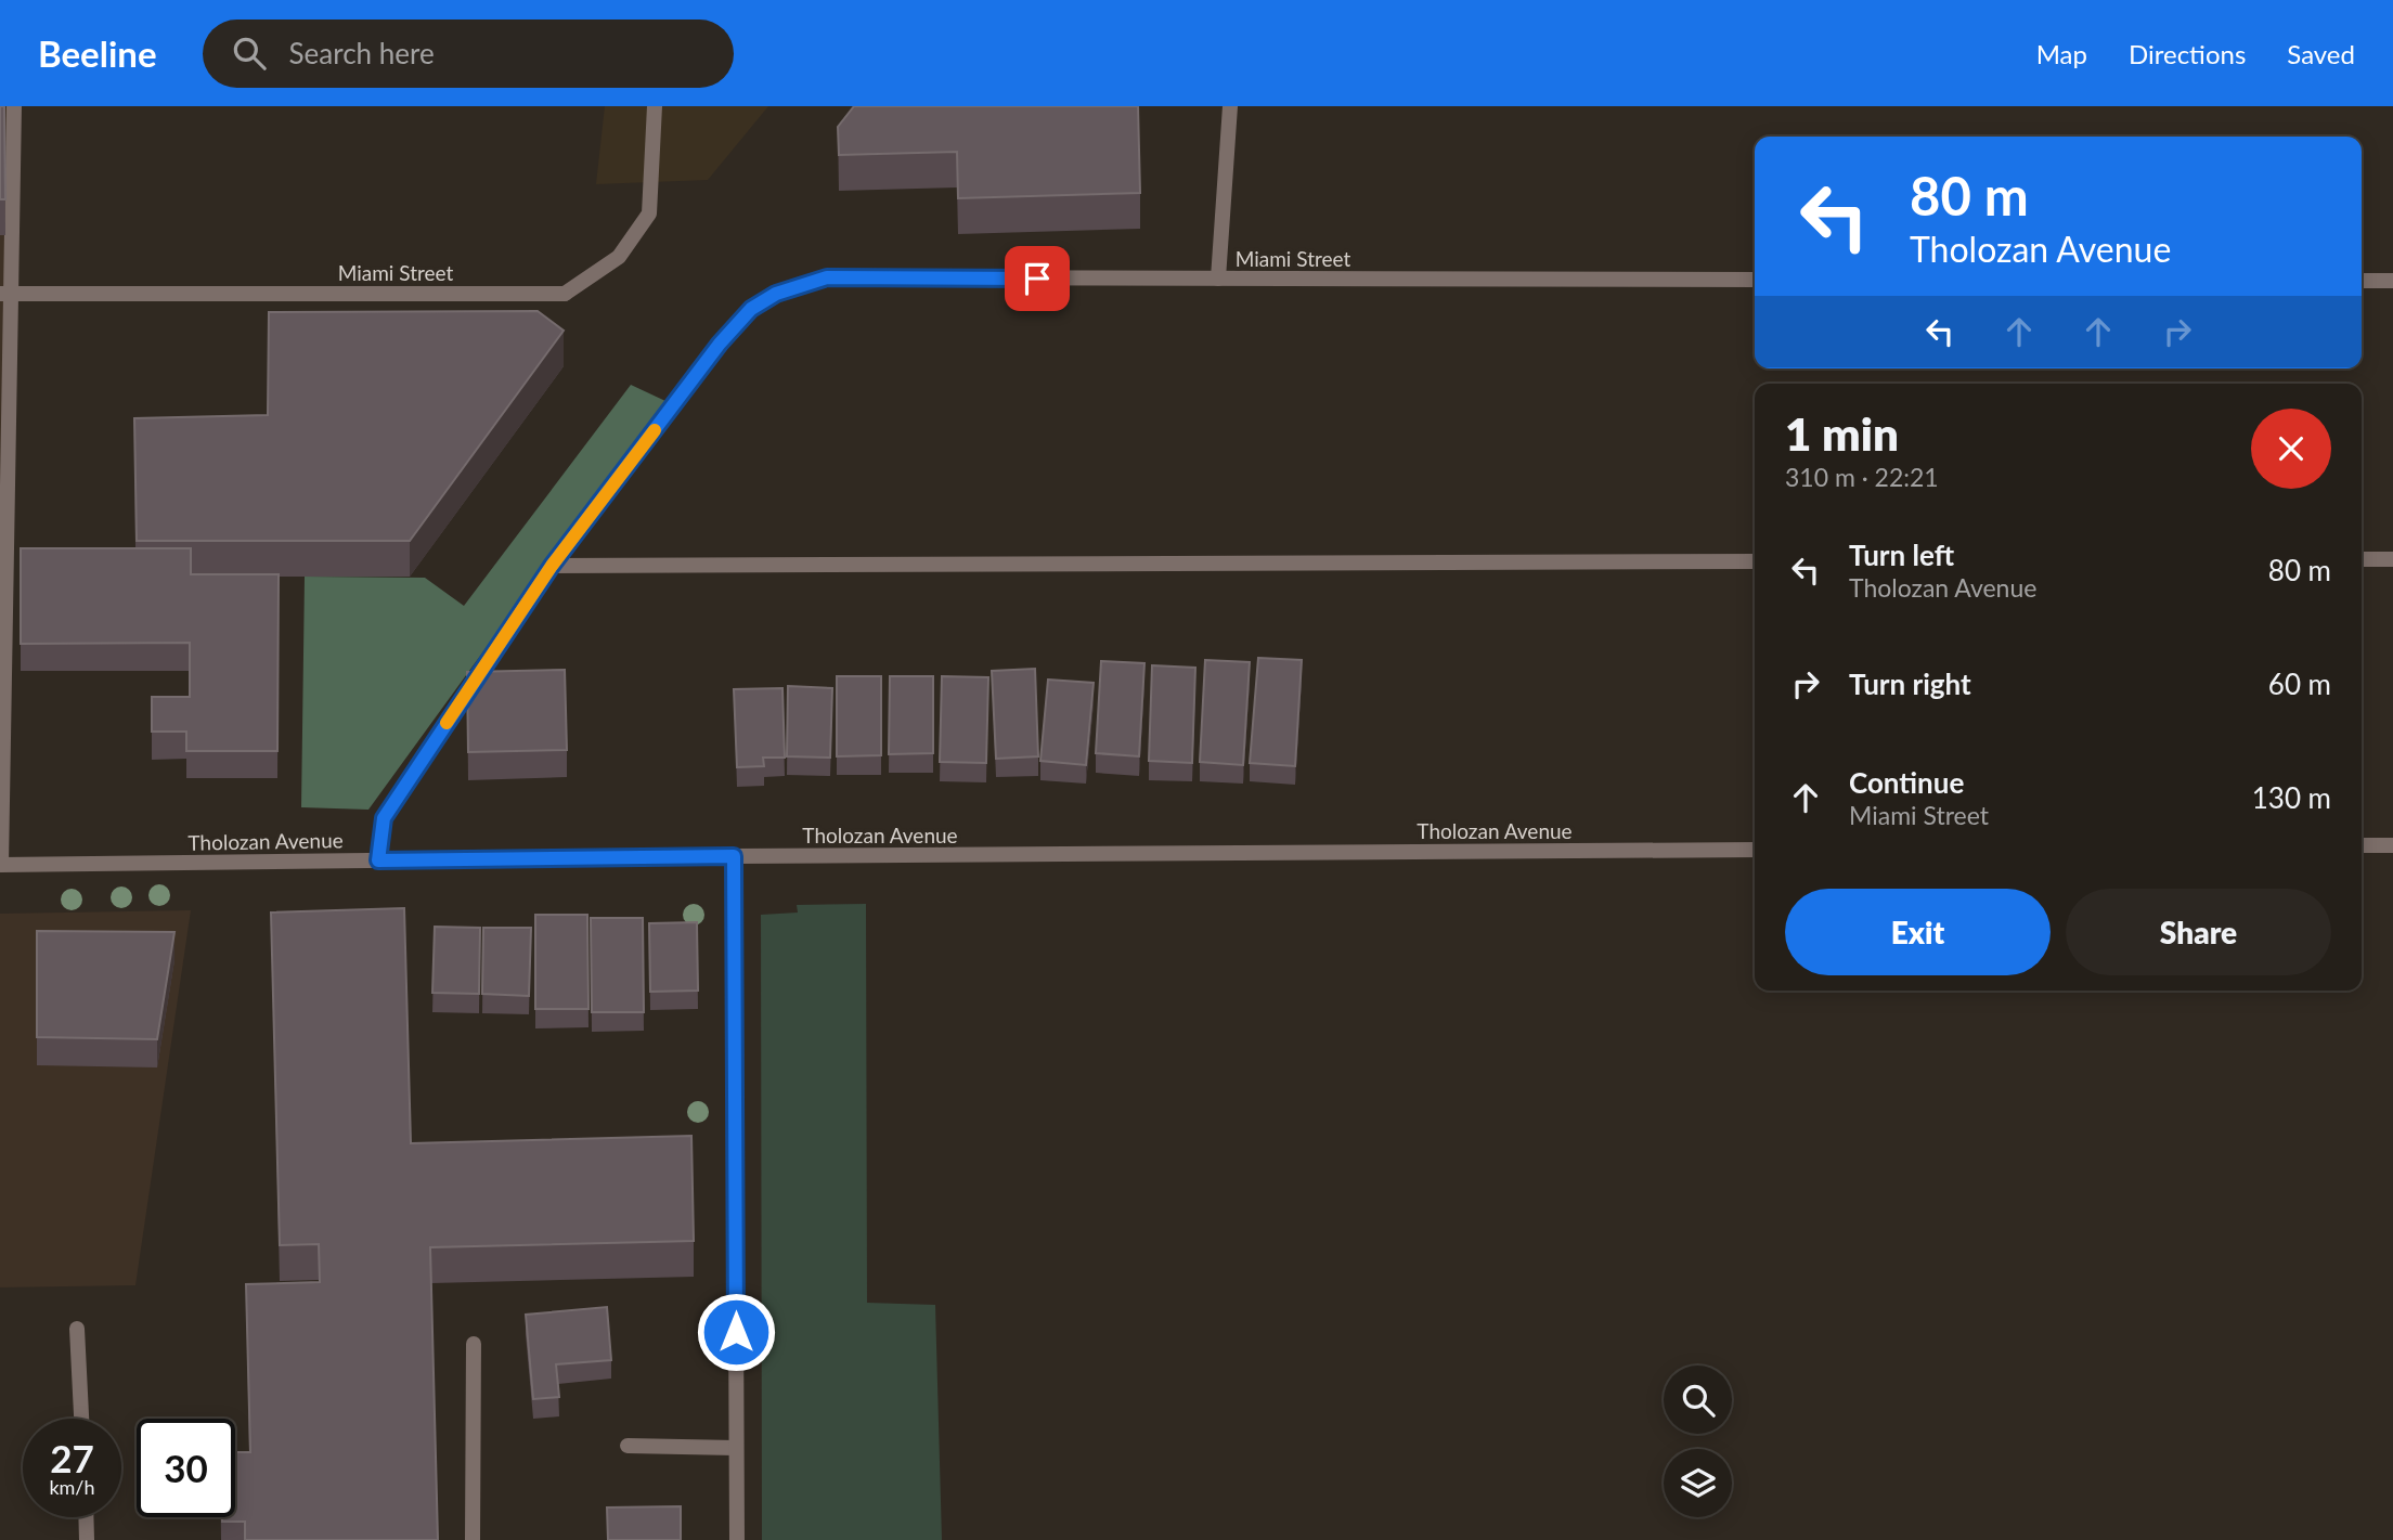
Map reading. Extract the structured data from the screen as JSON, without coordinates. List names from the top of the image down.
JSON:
{
  "streets": {
    "street": ["Miami Street", "Tholozan Avenue"]
  },
  "crossings": [
    ["Miami Street", "Tholozan Avenue"]
  ],
  "page": {
    "header": "Beeline",
    "search": "Search here",
    "nav": ["Map", "Directions", "Saved"],
    "turn": ["80 m", "Tholozan Avenue"],
    "heading": ["1 min", "310 m · 22:21"],
    "list": [
      {
        "name": "Turn left",
        "note": "Tholozan Avenue",
        "value": "80 m"
      },
      {
        "name": "Turn right",
        "value": "60 m"
      },
      {
        "name": "Continue",
        "note": "Miami Street",
        "value": "130 m"
      }
    ],
    "buttons": ["Exit", "Share"],
    "speed": "27 km/h",
    "limit": "30"
  }
}
